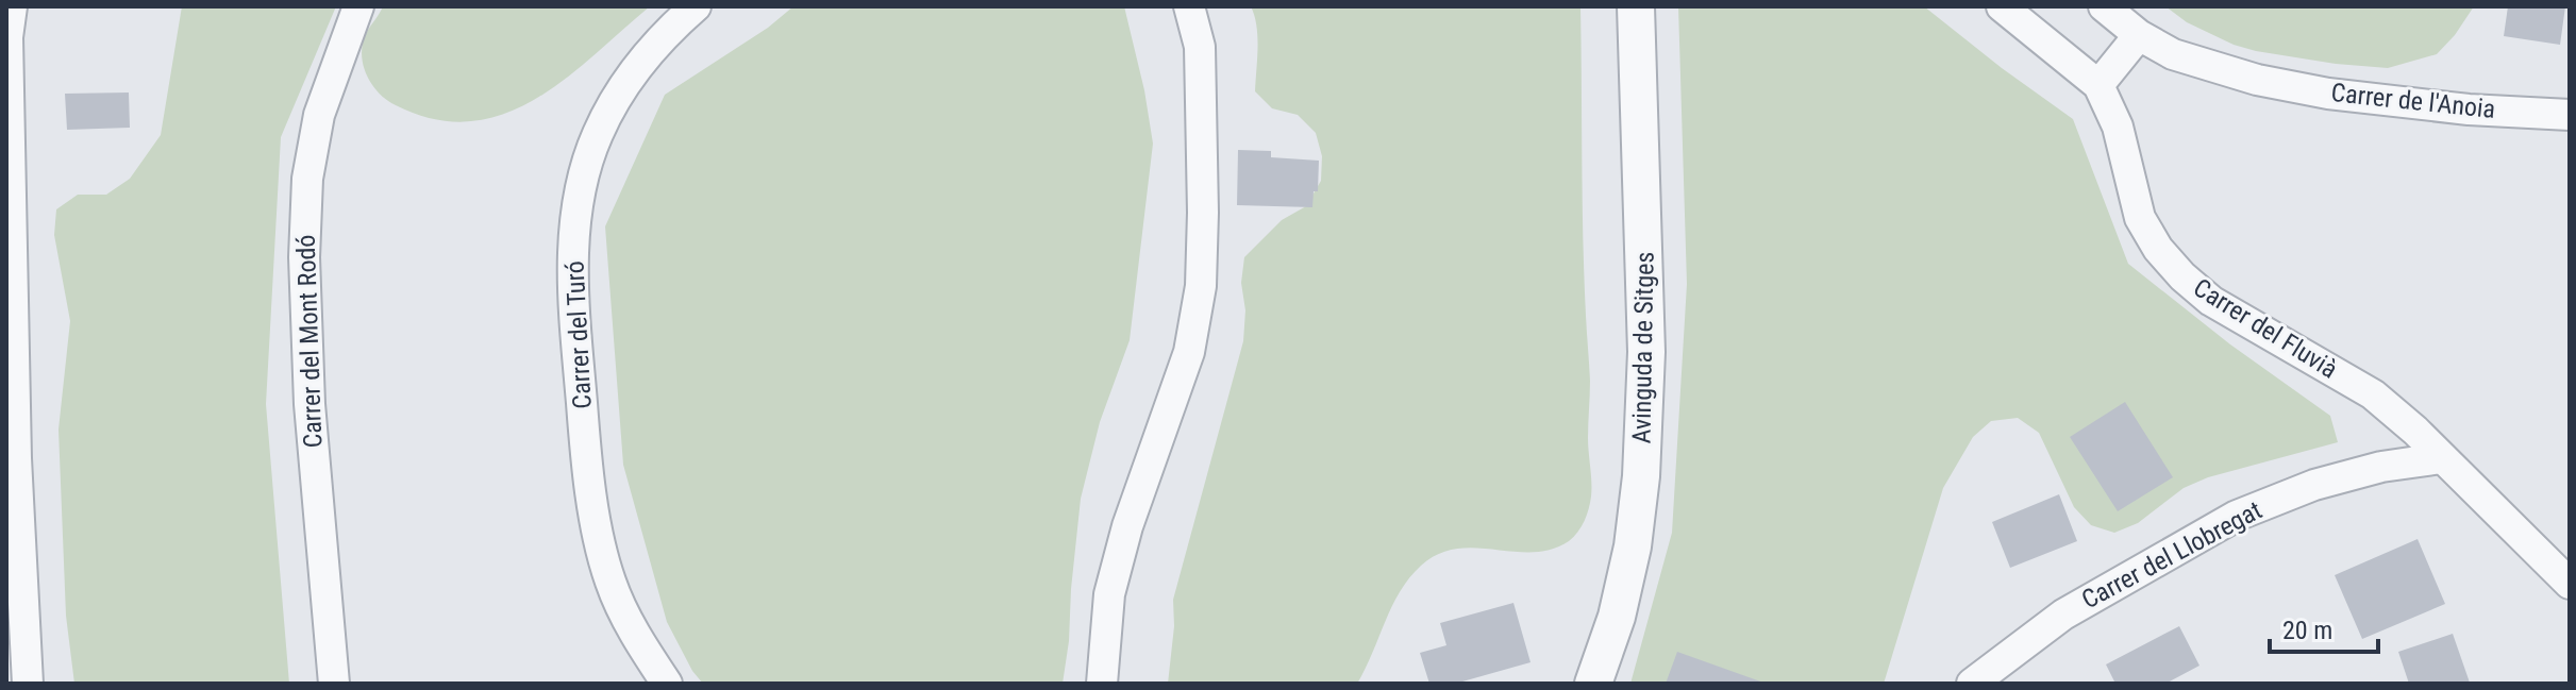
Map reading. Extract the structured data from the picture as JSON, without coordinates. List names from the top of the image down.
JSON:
{
  "streets": {
    "street": [
      "Carrer de l'Anoia",
      "Carrer del Fluvià",
      "Carrer del Turó",
      "Carrer del Mont Rodó",
      "Avinguda de Sitges",
      "Carrer del Llobregat"
    ]
  },
  "crossings": [
    ["Carrer del Fluvià", "Carrer del Llobregat"]
  ],
  "scale_bar": "20 m"
}
